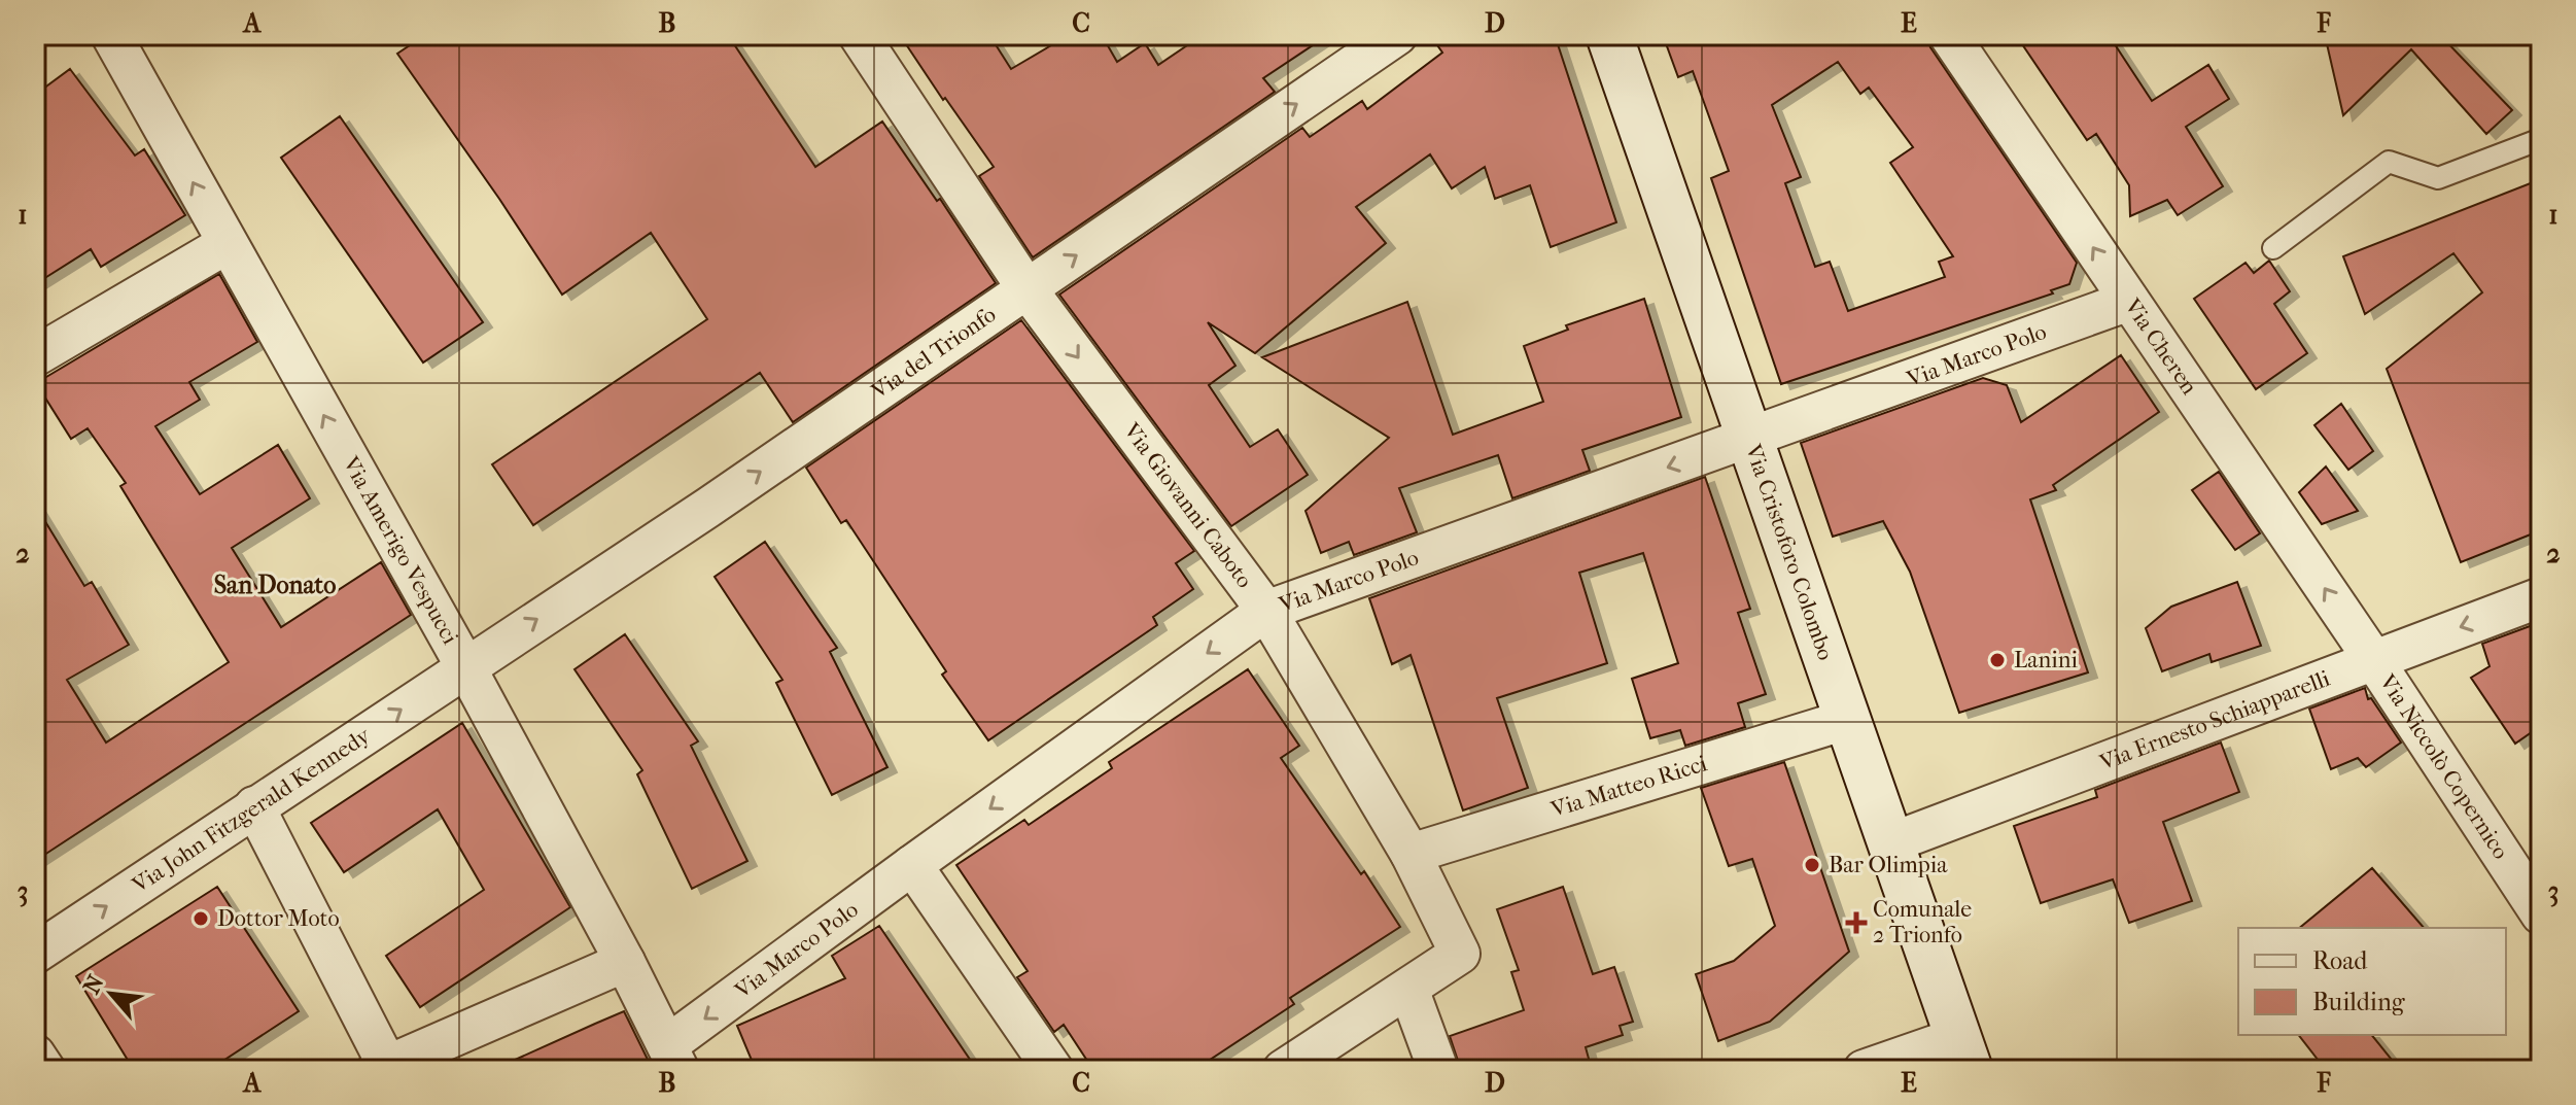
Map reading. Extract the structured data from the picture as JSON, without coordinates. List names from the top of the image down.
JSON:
{
  "streets": {
    "street": [
      "Via Cheren",
      "Via del Trionfo",
      "Via Marco Polo",
      "Via Giovanni Caboto",
      "Via Amerigo Vespucci",
      "Via Cristoforo Colombo",
      "Via Ernesto Schiapparelli",
      "Via Niccolò Copernico",
      "Via Matteo Ricci",
      "Via John Fitzgerald Kennedy"
    ]
  },
  "crossings": [
    ["Via Cheren", "Via Marco Polo"],
    ["Via Cheren", "Via Ernesto Schiapparelli"],
    ["Via Cheren", "Via Niccolò Copernico"],
    ["Via del Trionfo", "Via Giovanni Caboto"],
    ["Via del Trionfo", "Via Amerigo Vespucci"],
    ["Via del Trionfo", "Via John Fitzgerald Kennedy"],
    ["Via Marco Polo", "Via Giovanni Caboto"],
    ["Via Marco Polo", "Via Amerigo Vespucci"],
    ["Via Marco Polo", "Via Cristoforo Colombo"],
    ["Via Giovanni Caboto", "Via Matteo Ricci"],
    ["Via Amerigo Vespucci", "Via John Fitzgerald Kennedy"],
    ["Via Cristoforo Colombo", "Via Ernesto Schiapparelli"],
    ["Via Cristoforo Colombo", "Via Matteo Ricci"],
    ["Via Ernesto Schiapparelli", "Via Niccolò Copernico"]
  ],
  "one_way": [
    "Via Cheren",
    "Via del Trionfo",
    "Via Marco Polo",
    "Via Amerigo Vespucci"
  ],
  "districts": ["San Donato"],
  "places": {
    "other": ["Lanini", "Bar Olimpia", "Dottor Moto"],
    "health": ["Comunale 2 Trionfo"]
  },
  "legend": ["Road", "Building"],
  "north": "top left",
  "grid": {
    "columns": [
      "A",
      "B",
      "C",
      "D",
      "E",
      "F"
    ],
    "rows": ["1", "2", "3"]
  }
}
